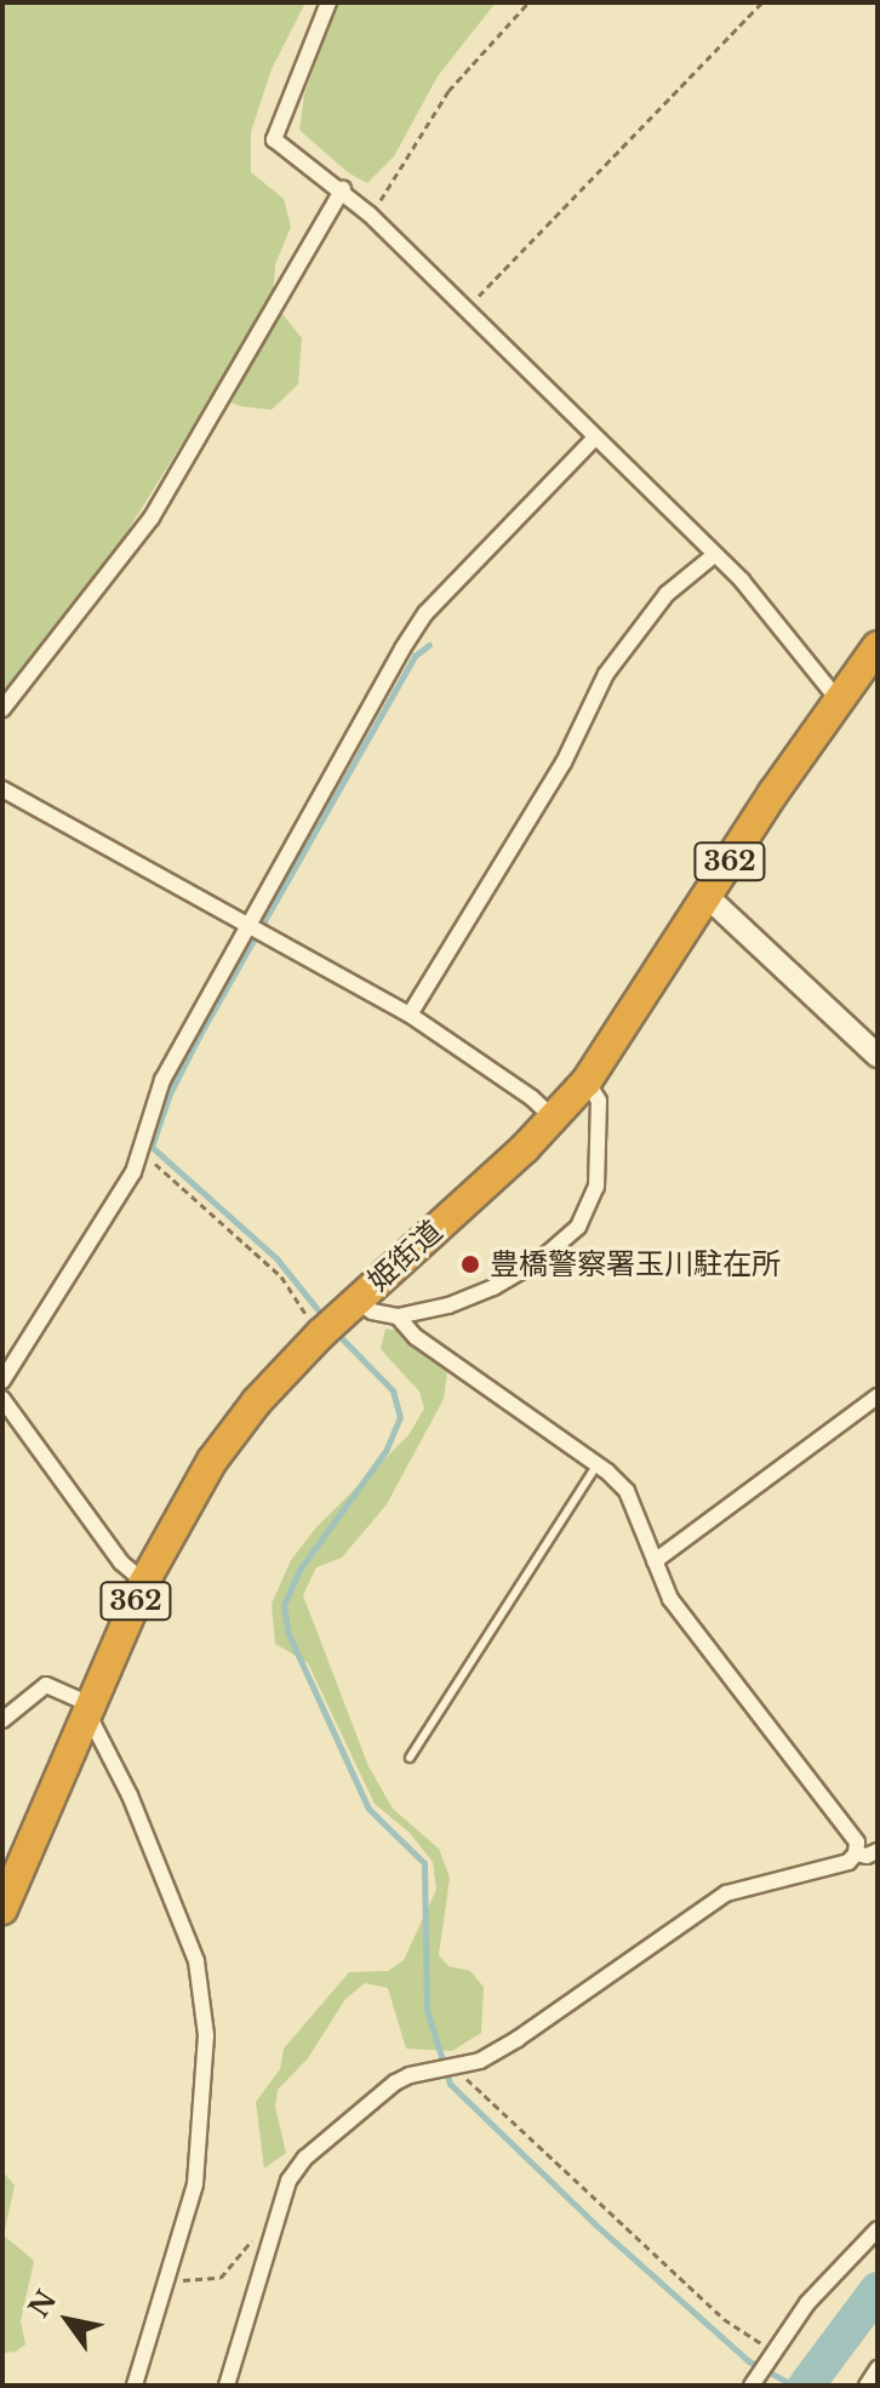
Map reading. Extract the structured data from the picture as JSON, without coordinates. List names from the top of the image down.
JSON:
{
  "streets": {
    "highway": ["362", "姫街道"]
  },
  "places": ["豊橋警察署玉川駐在所"],
  "north": "top left"
}
